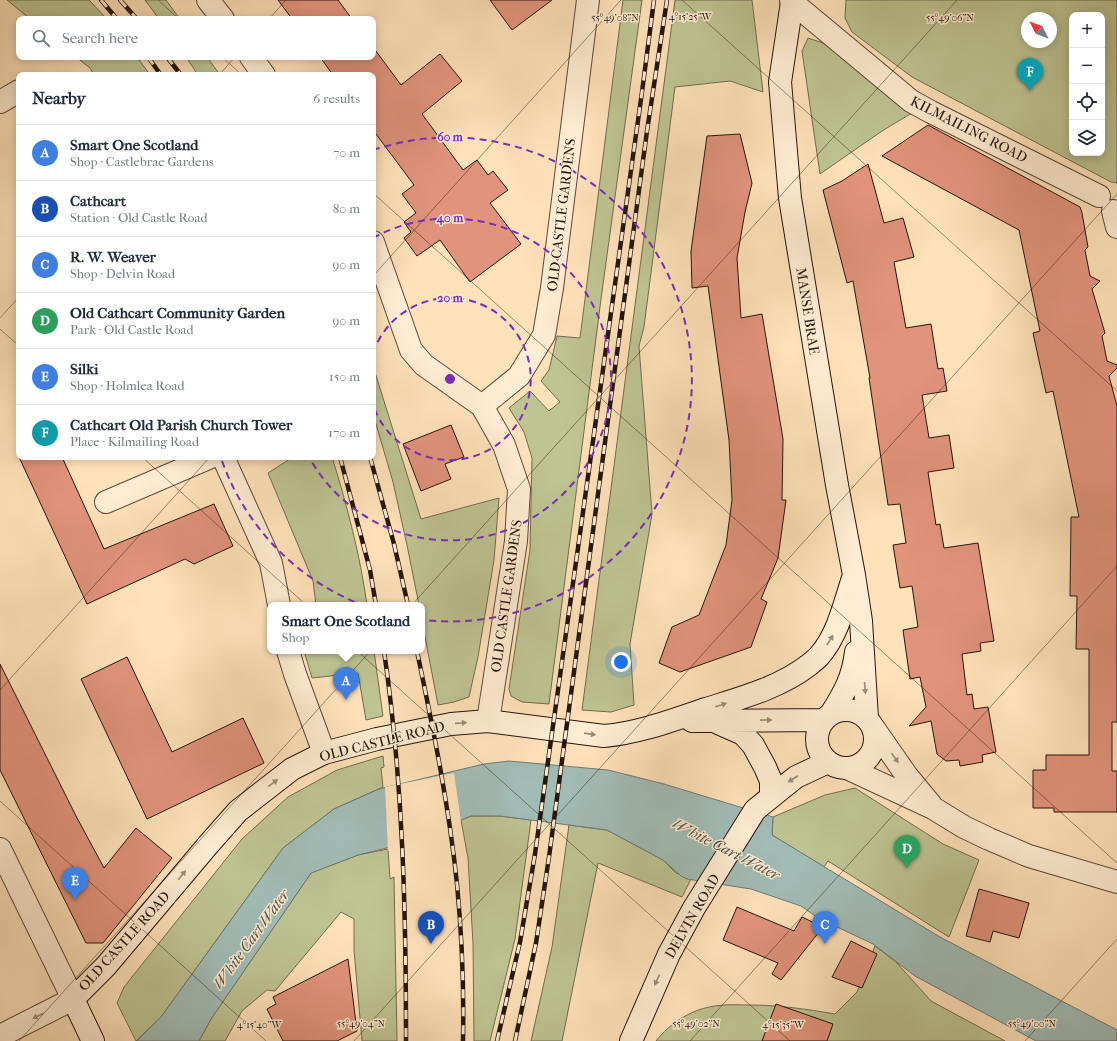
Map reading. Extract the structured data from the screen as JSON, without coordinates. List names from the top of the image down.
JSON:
{
  "streets": {
    "main road": [
      "KILMAILING ROAD",
      "OLD CASTLE GARDENS",
      "MANSE BRAE",
      "OLD CASTLE ROAD",
      "DELVIN ROAD"
    ]
  },
  "crossings": [
    ["KILMAILING ROAD", "MANSE BRAE"],
    ["OLD CASTLE GARDENS", "OLD CASTLE ROAD"],
    ["MANSE BRAE", "OLD CASTLE ROAD"],
    ["MANSE BRAE", "DELVIN ROAD"],
    ["OLD CASTLE ROAD", "DELVIN ROAD"]
  ],
  "one_way": ["DELVIN ROAD"],
  "water": ["White Cart Water"],
  "north": "top left",
  "page": {
    "map_buttons": ["+", "−"],
    "search": "Search here",
    "pins": [
      "F",
      "A",
      "D",
      "E",
      "B",
      "C"
    ],
    "heading": ["Nearby", "6 results"],
    "list": [
      {
        "mark": "A",
        "name": "Smart One Scotland",
        "note": "Shop · Castlebrae Gardens",
        "value": "70 m"
      },
      {
        "mark": "B",
        "name": "Cathcart",
        "note": "Station · Old Castle Road",
        "value": "80 m"
      },
      {
        "mark": "C",
        "name": "R. W. Weaver",
        "note": "Shop · Delvin Road",
        "value": "90 m"
      },
      {
        "mark": "D",
        "name": "Old Cathcart Community Garden",
        "note": "Park · Old Castle Road",
        "value": "90 m"
      },
      {
        "mark": "E",
        "name": "Silki",
        "note": "Shop · Holmlea Road",
        "value": "150 m"
      },
      {
        "mark": "F",
        "name": "Cathcart Old Parish Church Tower",
        "note": "Place · Kilmailing Road",
        "value": "170 m"
      }
    ],
    "popup": ["Smart One Scotland", "Shop"]
  },
  "coordinates": [
    "4°15'25\"W",
    "55°49'06\"N",
    "55°49'08\"N",
    "55°49'04\"N",
    "55°49'02\"N",
    "55°49'00\"N",
    "4°15'40\"W",
    "4°15'35\"W"
  ],
  "rings": ["60 m", "40 m", "20 m"]
}
